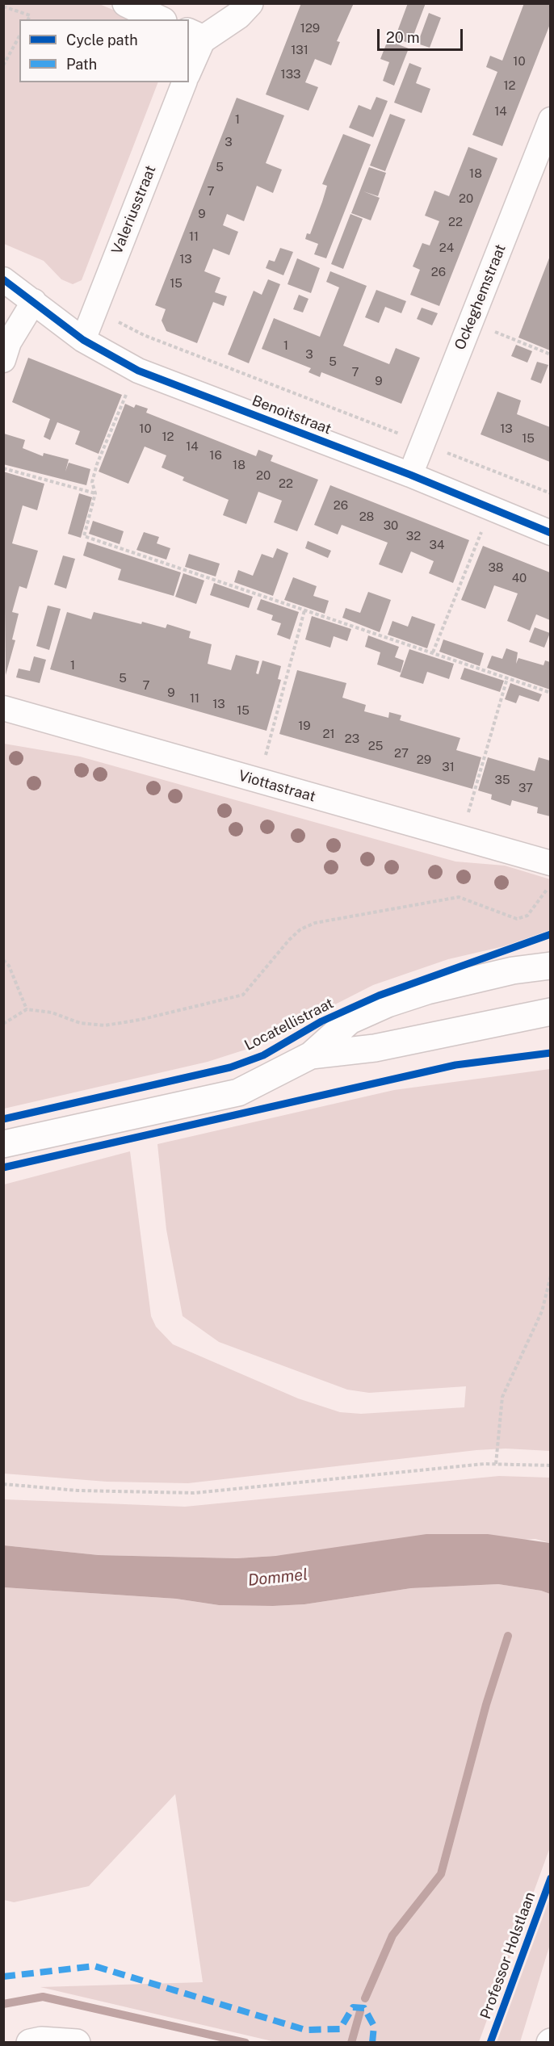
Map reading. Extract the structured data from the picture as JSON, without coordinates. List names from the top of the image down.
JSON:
{
  "streets": {
    "main road": ["Locatellistraat"],
    "street": [
      "Valeriusstraat",
      "Ockeghemstraat",
      "Benoitstraat",
      "Viottastraat"
    ],
    "cycle path": ["Professor Holstlaan"]
  },
  "crossings": [
    ["Valeriusstraat", "Benoitstraat"],
    ["Ockeghemstraat", "Benoitstraat"]
  ],
  "water": ["Dommel"],
  "house_numbers": [
    "129",
    "131",
    "10",
    "133",
    "12",
    "14",
    "1",
    "3",
    "5",
    "18",
    "7",
    "20",
    "9",
    "22",
    "11",
    "24",
    "13",
    "26",
    "15",
    "1",
    "3",
    "5",
    "7",
    "9",
    "10",
    "13",
    "12",
    "15",
    "14",
    "16",
    "18",
    "20",
    "22",
    "26",
    "28",
    "30",
    "32",
    "34",
    "38",
    "40",
    "1",
    "5",
    "7",
    "9",
    "11",
    "13",
    "15",
    "19",
    "21",
    "23",
    "25",
    "27",
    "29",
    "31",
    "35",
    "37"
  ],
  "legend": ["Cycle path", "Path"],
  "scale_bar": "20 m"
}
